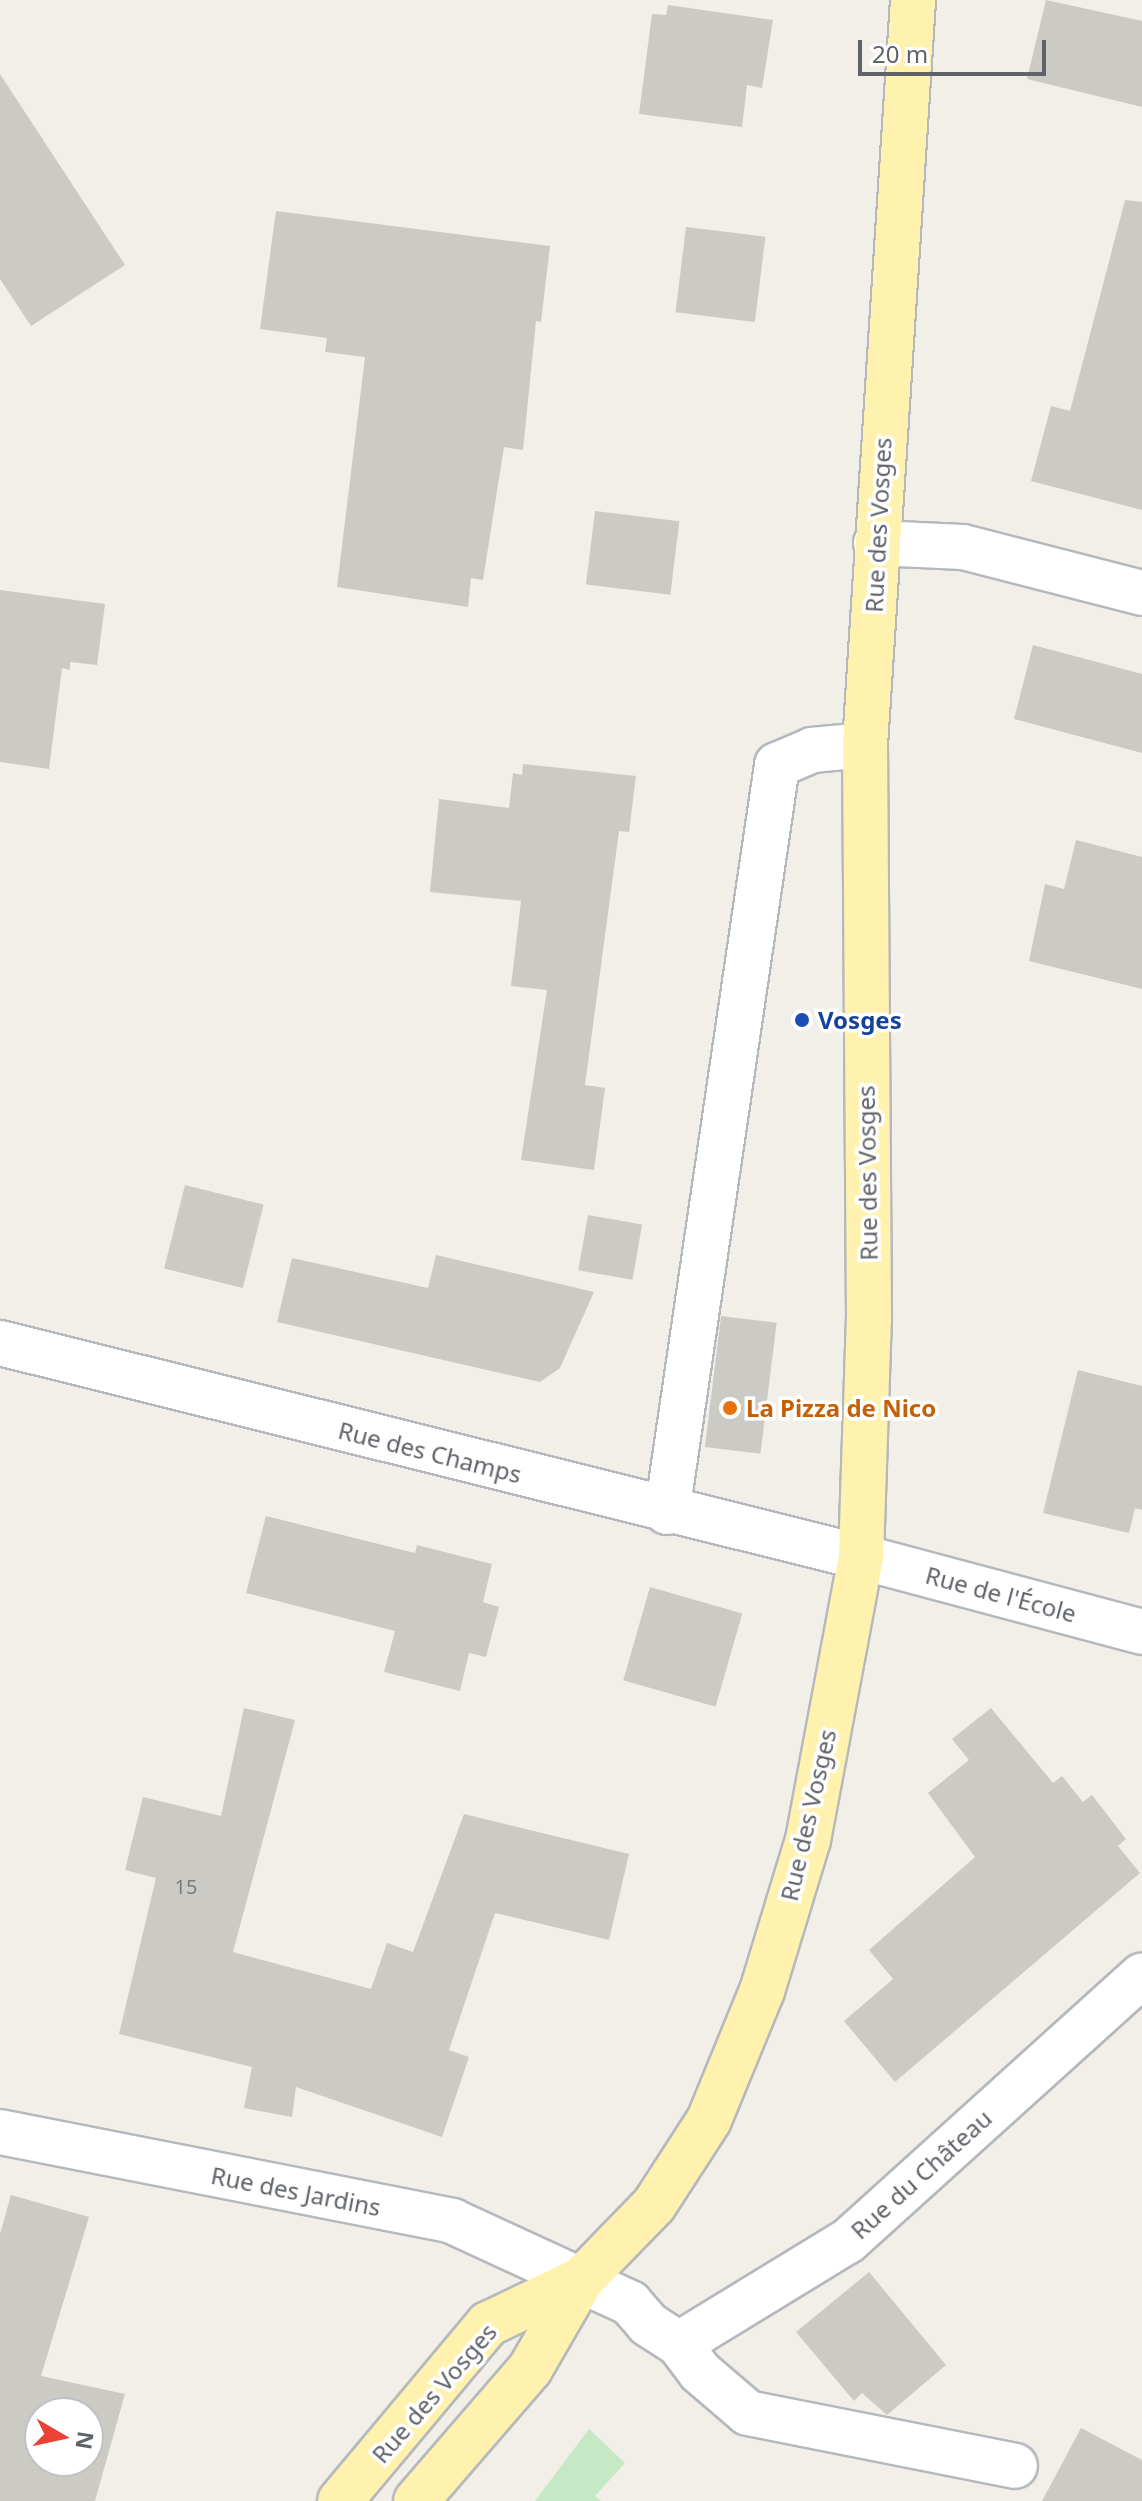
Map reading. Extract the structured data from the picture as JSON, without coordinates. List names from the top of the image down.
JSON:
{
  "streets": {
    "main road": ["Rue des Vosges"],
    "street": [
      "Rue des Champs",
      "Rue de l'École",
      "Rue du Château",
      "Rue des Jardins"
    ]
  },
  "crossings": [
    ["Rue des Vosges", "Rue des Champs"],
    ["Rue des Vosges", "Rue de l'École"],
    ["Rue des Vosges", "Rue des Jardins"],
    ["Rue des Champs", "Rue de l'École"]
  ],
  "places": ["Vosges", "La Pizza de Nico"],
  "house_numbers": ["15"],
  "scale_bar": "20 m",
  "north": "right"
}
